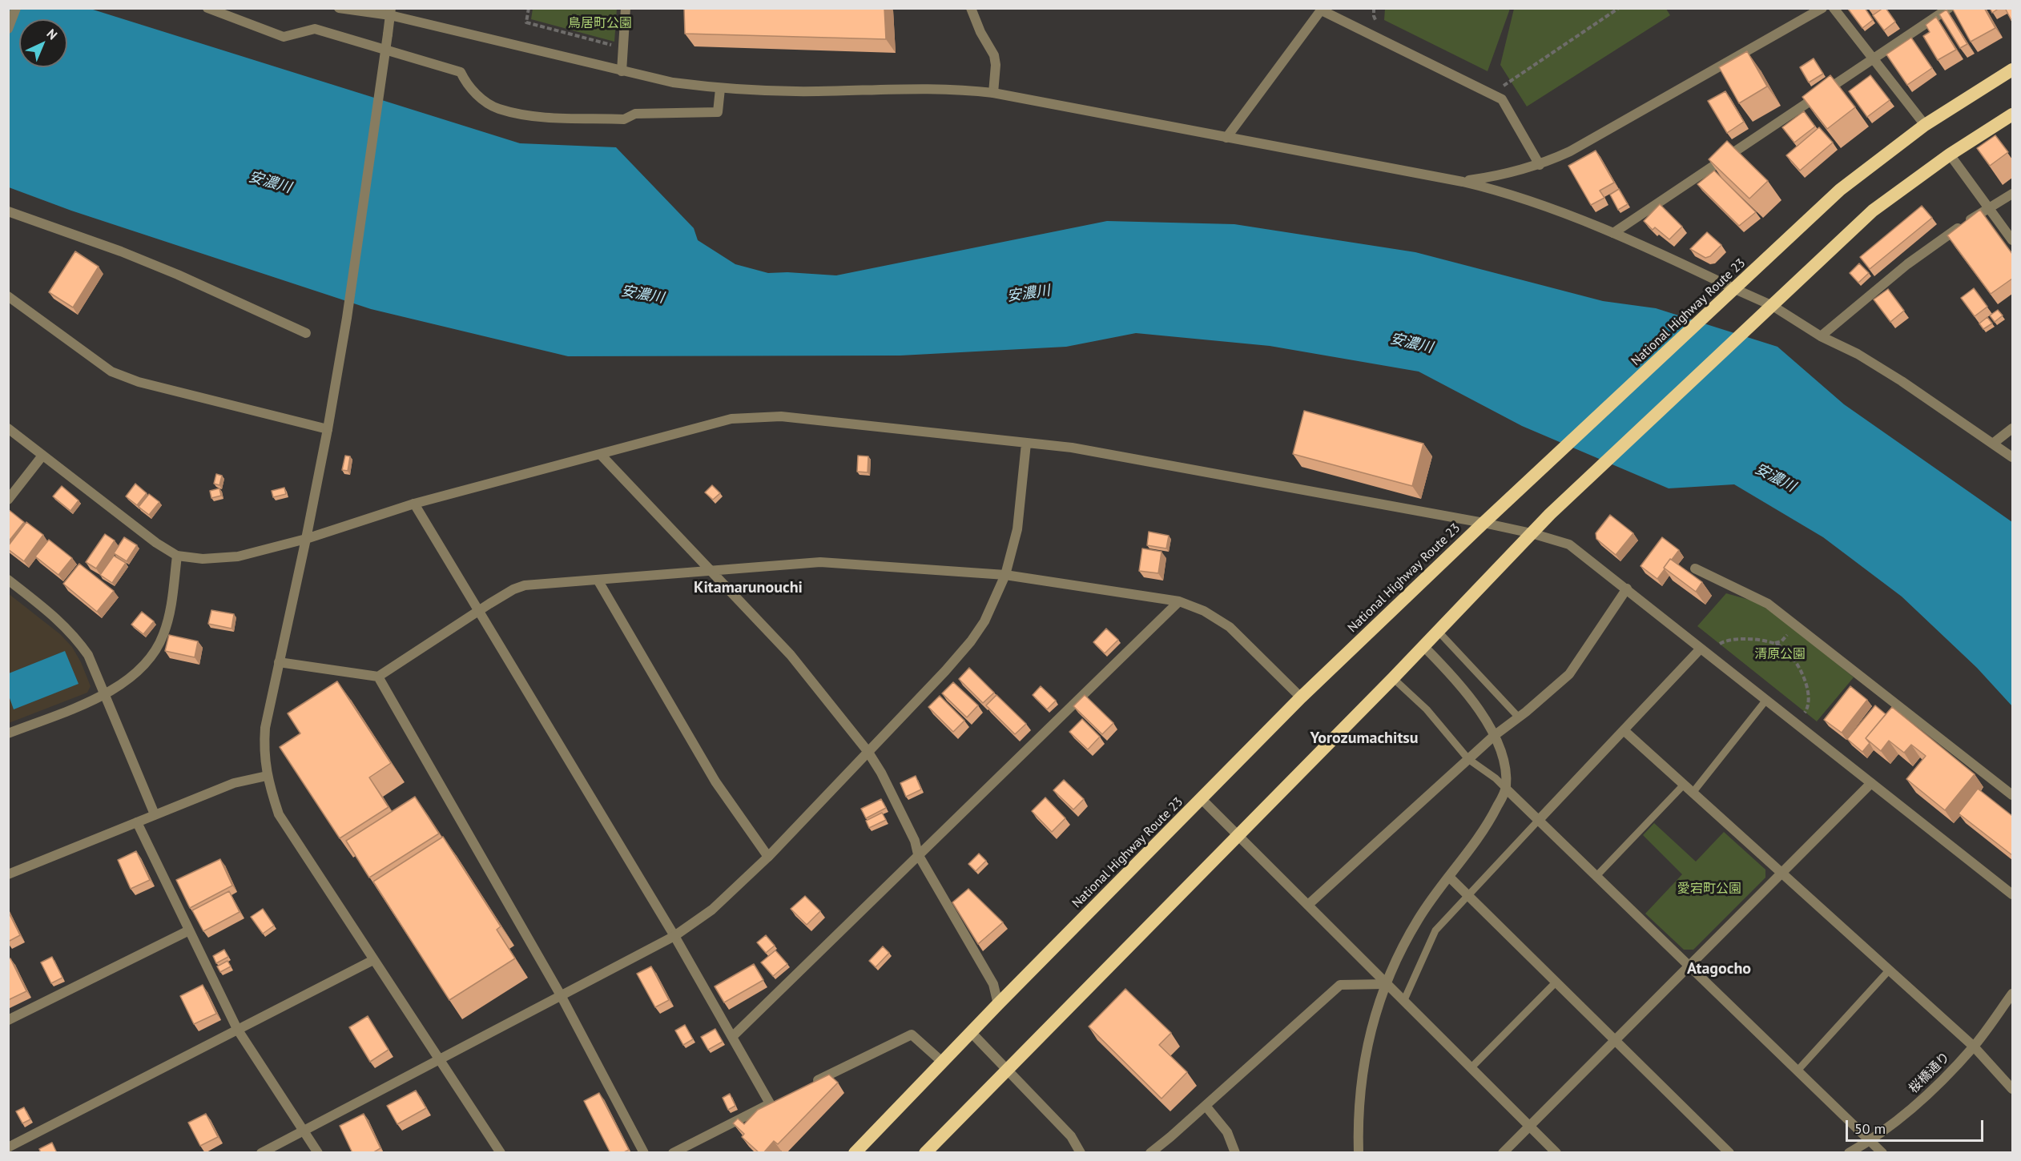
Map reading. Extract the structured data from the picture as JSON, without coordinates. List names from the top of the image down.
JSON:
{
  "streets": {
    "highway": ["National Highway Route 23"],
    "street": ["桜橋通り"]
  },
  "districts": ["Kitamarunouchi", "Yorozumachitsu", "Atagocho"],
  "water": ["安濃川"],
  "parks": ["鳥居町公園", "清原公園", "愛宕町公園"],
  "scale_bar": "50 m",
  "north": "top right"
}
